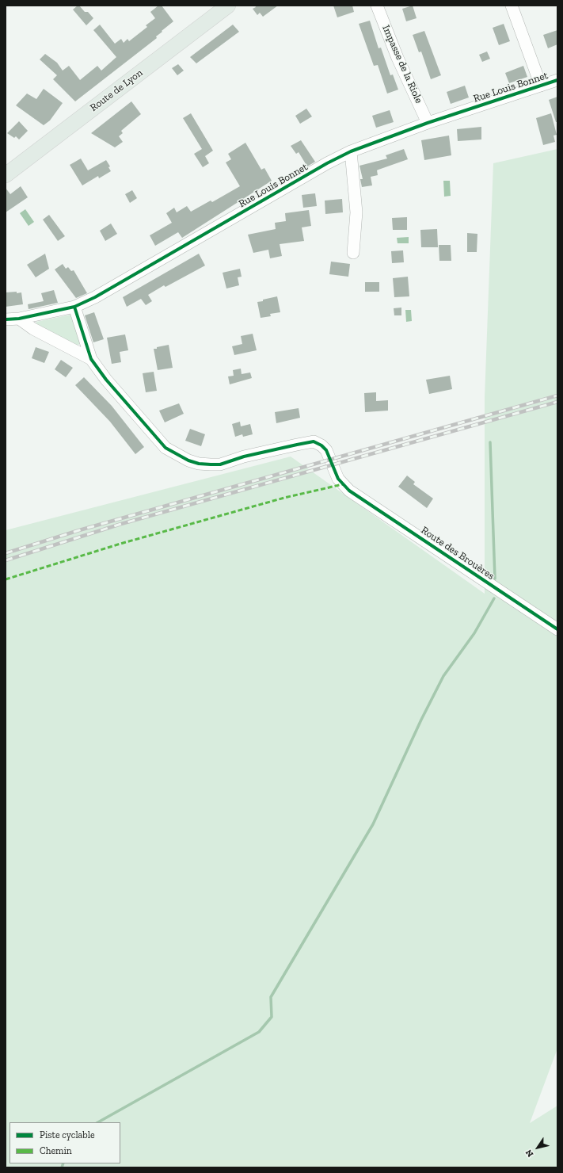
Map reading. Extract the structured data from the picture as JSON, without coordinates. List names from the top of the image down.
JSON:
{
  "streets": {
    "main road": ["Route de Lyon"],
    "street": ["Impasse de la Riole", "Rue Louis Bonnet", "Route des Brouères"]
  },
  "crossings": [
    ["Impasse de la Riole", "Rue Louis Bonnet"]
  ],
  "legend": ["Piste cyclable", "Chemin"],
  "north": "bottom left"
}
